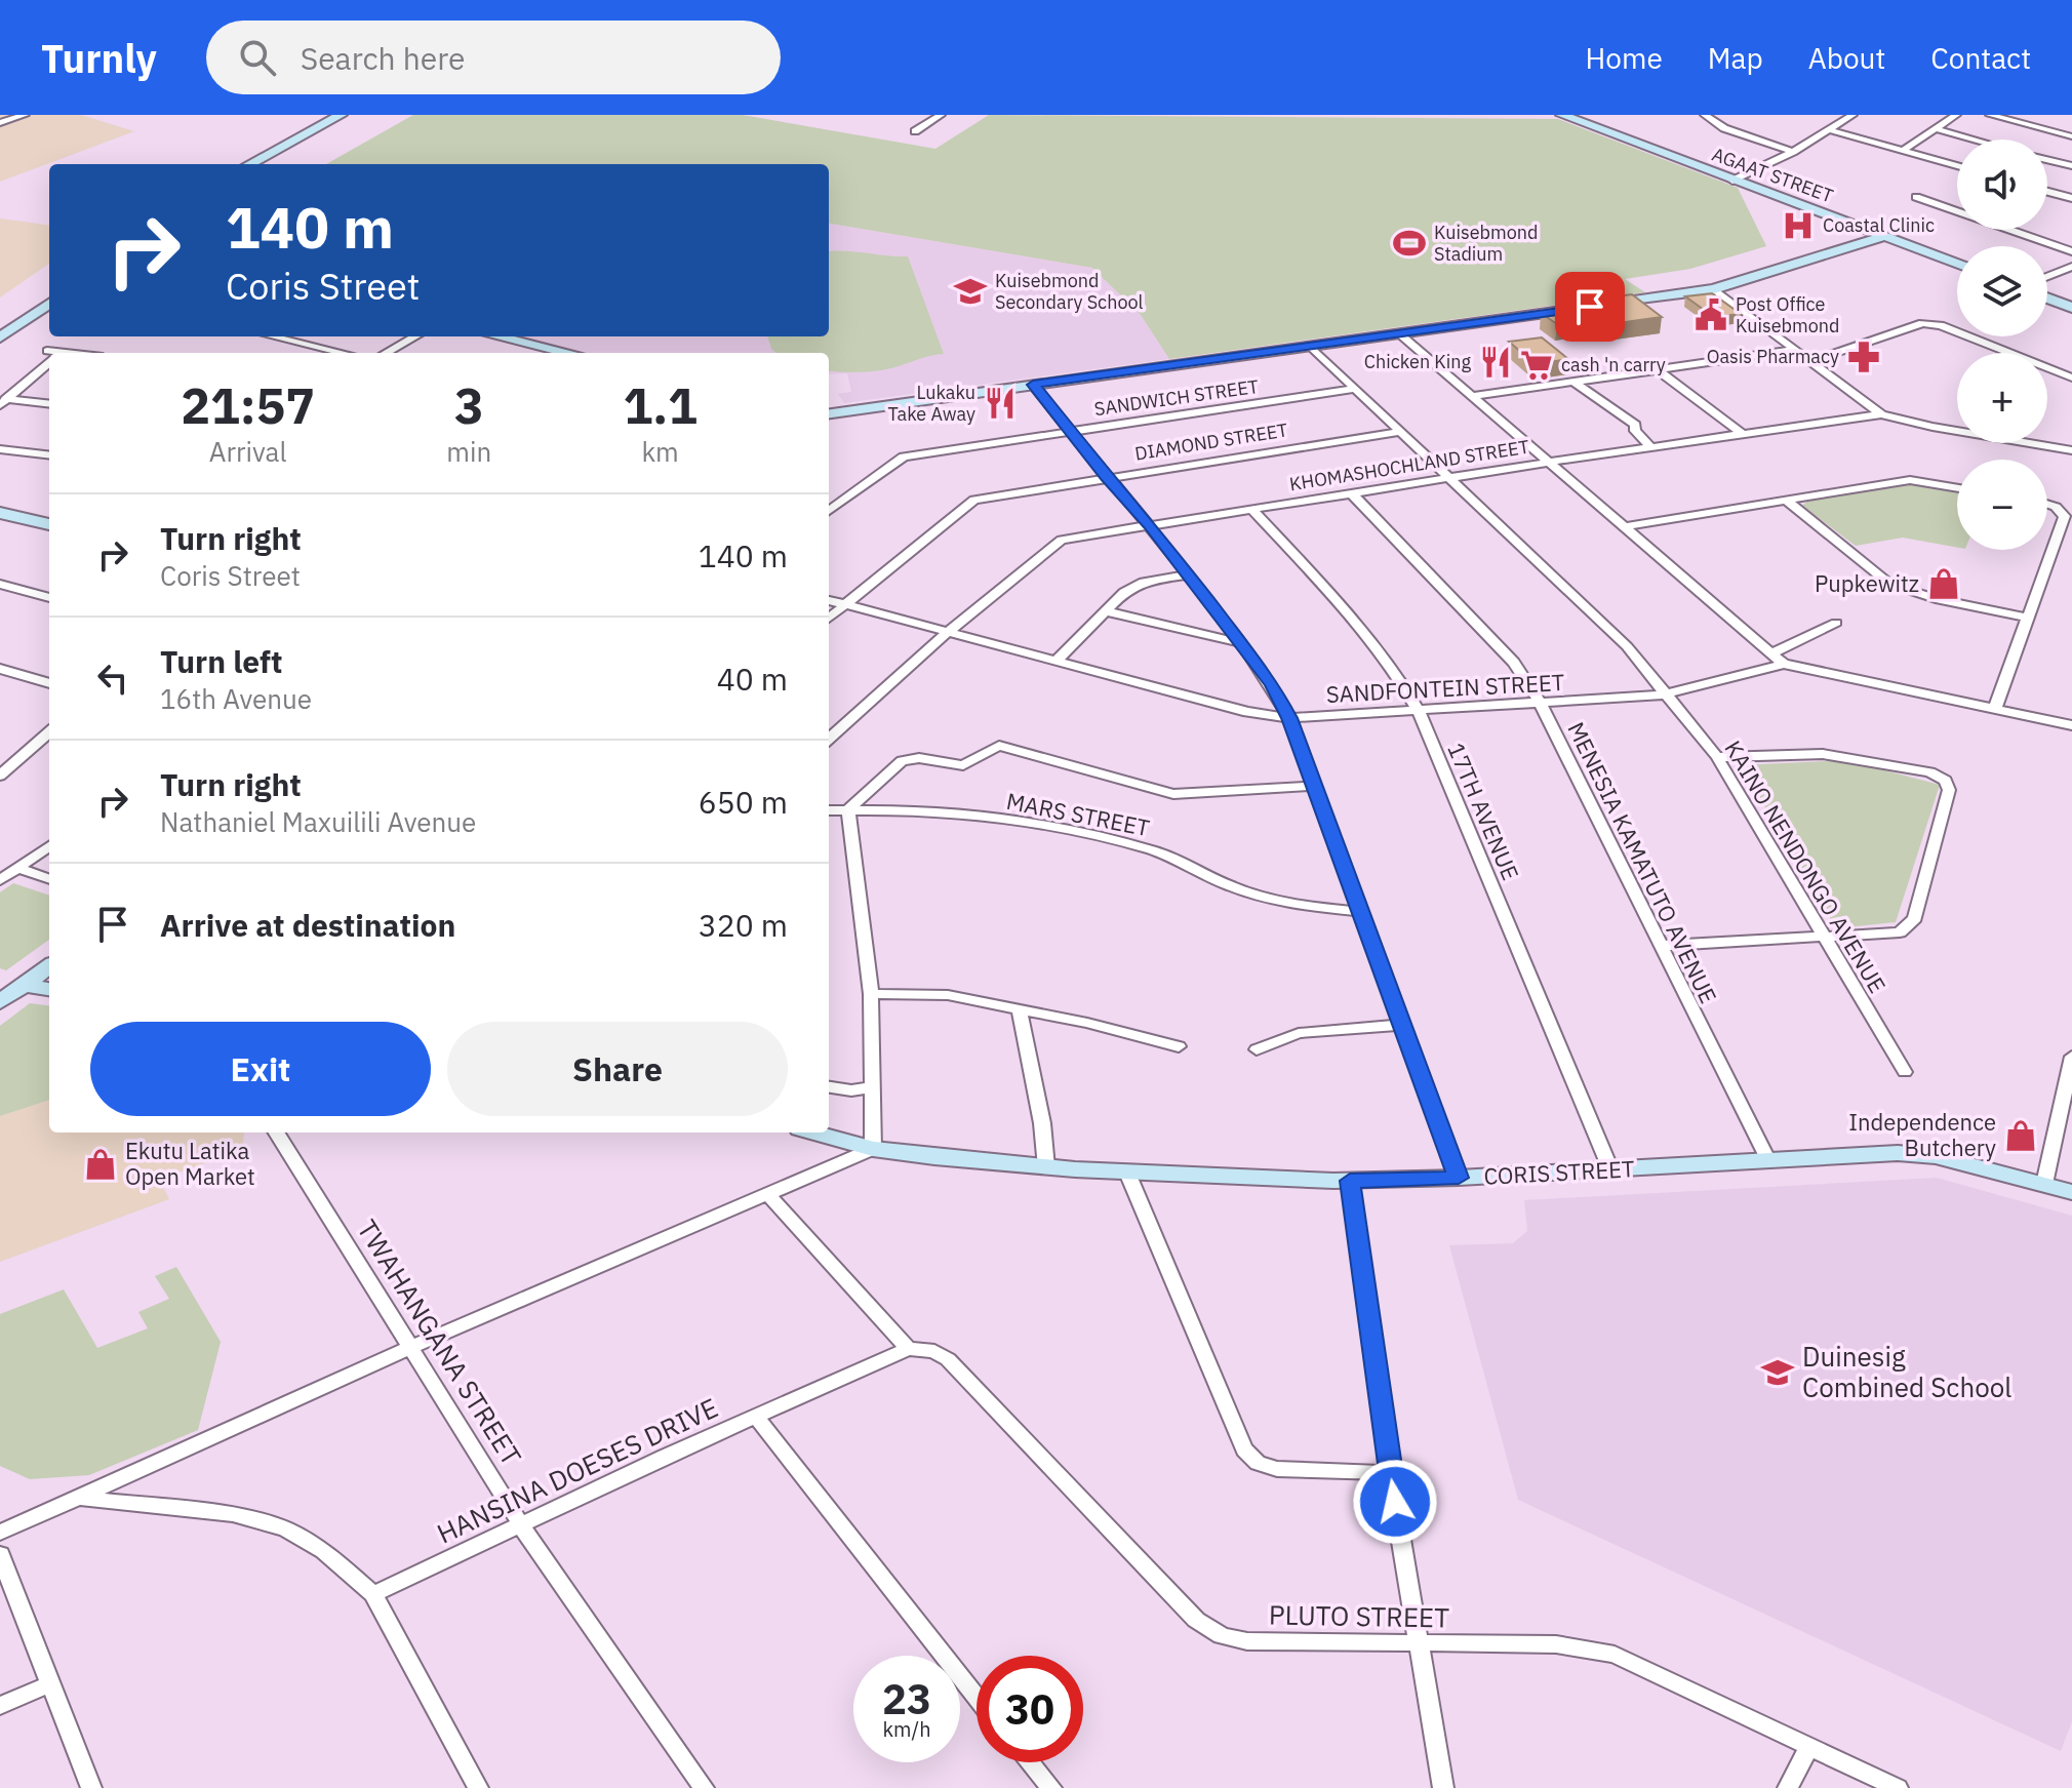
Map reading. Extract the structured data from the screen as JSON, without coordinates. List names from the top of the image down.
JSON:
{
  "streets": {
    "street": [
      "AGAAT STREET",
      "SANDWICH STREET",
      "DIAMOND STREET",
      "KHOMASHOCHLAND STREET",
      "SANDFONTEIN STREET",
      "17TH AVENUE",
      "MARS STREET",
      "MENESIA KAMATUTO AVENUE",
      "KAINO NENDONGO AVENUE",
      "CORIS STREET",
      "TWAHANGANA STREET",
      "HANSINA DOESES DRIVE",
      "PLUTO STREET"
    ]
  },
  "crossings": [
    ["SANDWICH STREET", "KAINO NENDONGO AVENUE"],
    ["DIAMOND STREET", "SANDFONTEIN STREET"],
    ["DIAMOND STREET", "KAINO NENDONGO AVENUE"],
    ["KHOMASHOCHLAND STREET", "SANDFONTEIN STREET"],
    ["KHOMASHOCHLAND STREET", "17TH AVENUE"],
    ["KHOMASHOCHLAND STREET", "MENESIA KAMATUTO AVENUE"],
    ["KHOMASHOCHLAND STREET", "KAINO NENDONGO AVENUE"],
    ["SANDFONTEIN STREET", "17TH AVENUE"],
    ["SANDFONTEIN STREET", "MENESIA KAMATUTO AVENUE"],
    ["SANDFONTEIN STREET", "KAINO NENDONGO AVENUE"],
    ["17TH AVENUE", "CORIS STREET"],
    ["MENESIA KAMATUTO AVENUE", "CORIS STREET"],
    ["TWAHANGANA STREET", "HANSINA DOESES DRIVE"],
    ["HANSINA DOESES DRIVE", "PLUTO STREET"]
  ],
  "places": {
    "hospital": ["Coastal Clinic"],
    "sports": ["Kuisebmond Stadium"],
    "school or university": ["Kuisebmond Secondary School", "Duinesig Combined School"],
    "public building": ["Post Office Kuisebmond"],
    "pharmacy": ["Oasis Pharmacy"],
    "restaurant": ["Chicken King", "Lukaku Take Away"],
    "supermarket": ["cash 'n carry"],
    "shop": ["Pupkewitz", "Independence Butchery", "Ekutu Latika Open Market"]
  },
  "page": {
    "header": "Turnly",
    "search": "Search here",
    "nav": [
      "Home",
      "Map",
      "About",
      "Contact"
    ],
    "map_buttons": ["+", "−"],
    "turn": ["140 m", "Coris Street"],
    "eta": [
      "21:57",
      "Arrival",
      "3",
      "min",
      "1.1",
      "km"
    ],
    "list": [
      {
        "name": "Turn right",
        "note": "Coris Street",
        "value": "140 m"
      },
      {
        "name": "Turn left",
        "note": "16th Avenue",
        "value": "40 m"
      },
      {
        "name": "Turn right",
        "note": "Nathaniel Maxuilili Avenue",
        "value": "650 m"
      },
      {
        "name": "Arrive at destination",
        "value": "320 m"
      }
    ],
    "buttons": ["Exit", "Share"],
    "speed": "23 km/h",
    "limit": "30"
  }
}
